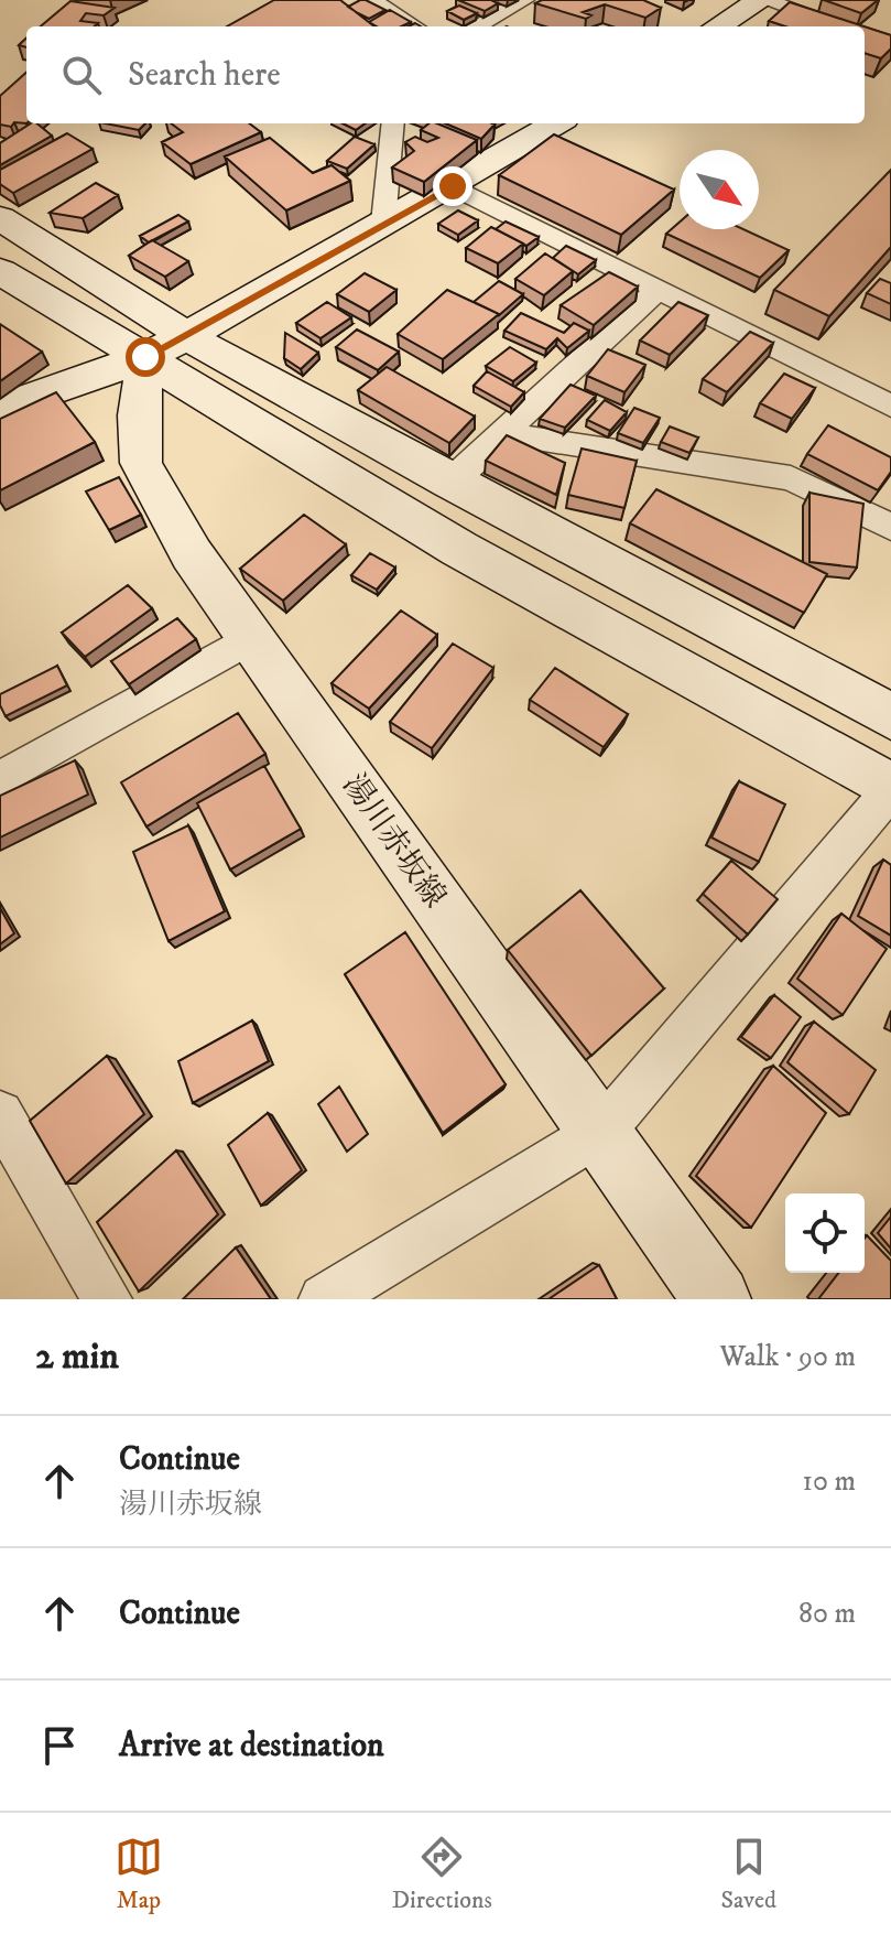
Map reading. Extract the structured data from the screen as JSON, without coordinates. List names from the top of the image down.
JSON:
{
  "streets": {
    "street": ["湯川赤坂線"]
  },
  "north": "bottom right",
  "page": {
    "search": "Search here",
    "heading": ["2 min", "Walk · 90 m"],
    "list": [
      ["Continue", "湯川赤坂線", "10 m"],
      ["Continue", "80 m"],
      "Arrive at destination"
    ],
    "nav": ["Map", "Directions", "Saved"]
  }
}
